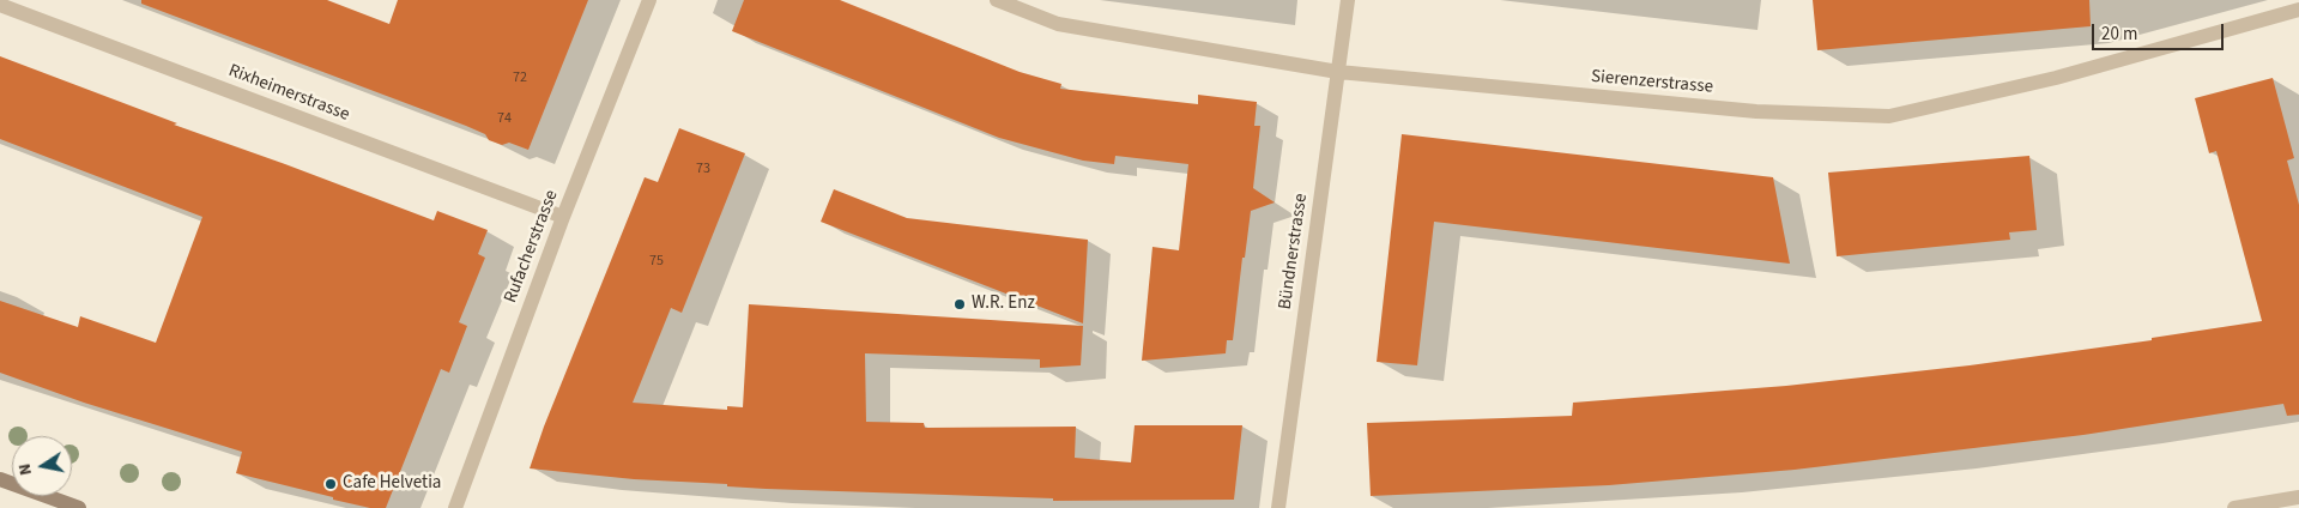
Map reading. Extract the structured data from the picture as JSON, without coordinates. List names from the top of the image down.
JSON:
{
  "streets": {
    "street": [
      "Sierenzerstrasse",
      "Rixheimerstrasse",
      "Rufacherstrasse",
      "Bündnerstrasse"
    ]
  },
  "crossings": [
    ["Sierenzerstrasse", "Bündnerstrasse"],
    ["Rixheimerstrasse", "Rufacherstrasse"]
  ],
  "places": ["W.R. Enz", "Cafe Helvetia"],
  "house_numbers": [
    "72",
    "74",
    "73",
    "75"
  ],
  "scale_bar": "20 m",
  "north": "left"
}
